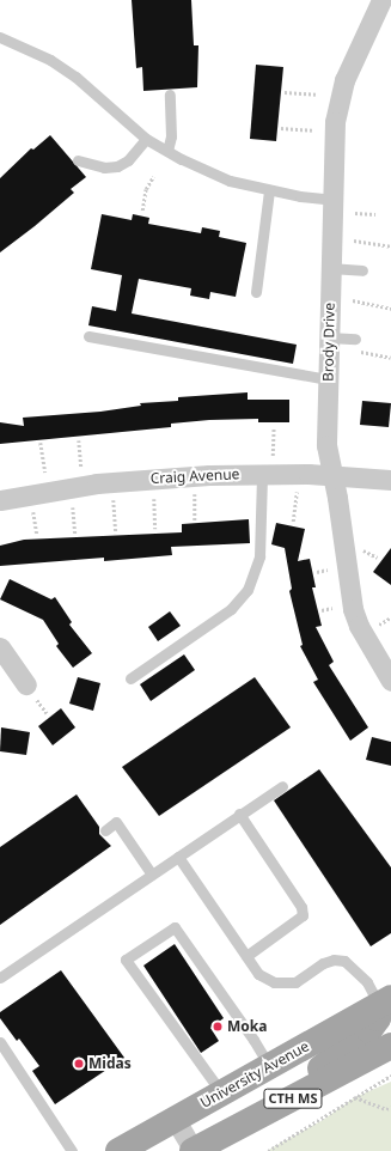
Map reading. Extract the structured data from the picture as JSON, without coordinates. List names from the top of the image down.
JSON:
{
  "streets": {
    "main road": ["University Avenue", "CTH MS"],
    "street": ["Brody Drive", "Craig Avenue"]
  },
  "crossings": [
    ["Brody Drive", "Craig Avenue"]
  ],
  "places": ["Moka", "Midas"]
}
